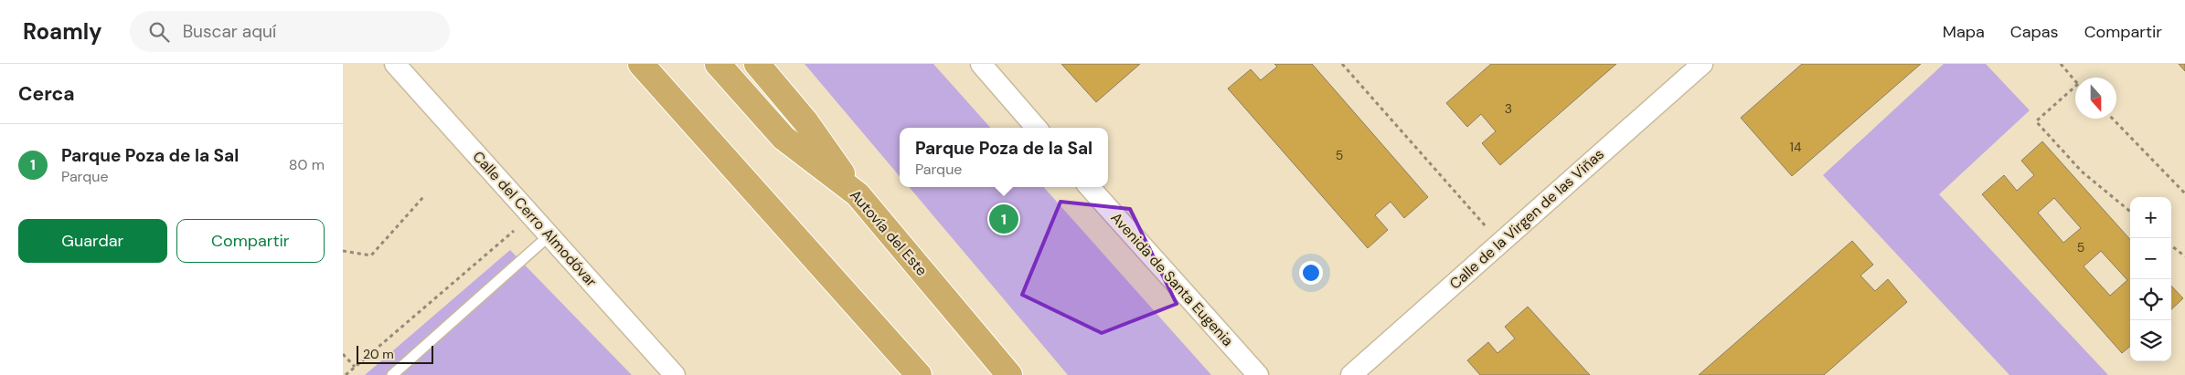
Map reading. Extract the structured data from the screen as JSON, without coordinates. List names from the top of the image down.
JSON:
{
  "streets": {
    "highway": ["Autovía del Este"],
    "street": ["Calle del Cerro Almodóvar", "Calle de la Virgen de las Viñas", "Avenida de Santa Eugenia"]
  },
  "house_numbers": [
    "3",
    "14",
    "5",
    "5"
  ],
  "scale_bar": "20 m",
  "north": "bottom",
  "page": {
    "header": "Roamly",
    "search": "Buscar aquí",
    "nav": ["Mapa", "Capas", "Compartir"],
    "heading": "Cerca",
    "list": [
      {
        "mark": "1",
        "name": "Parque Poza de la Sal",
        "note": "Parque",
        "value": "80 m"
      }
    ],
    "popup": ["Parque Poza de la Sal", "Parque"],
    "map_buttons": ["+", "−"],
    "pins": "1",
    "buttons": ["Guardar", "Compartir"],
    "scale": "20 m"
  }
}
